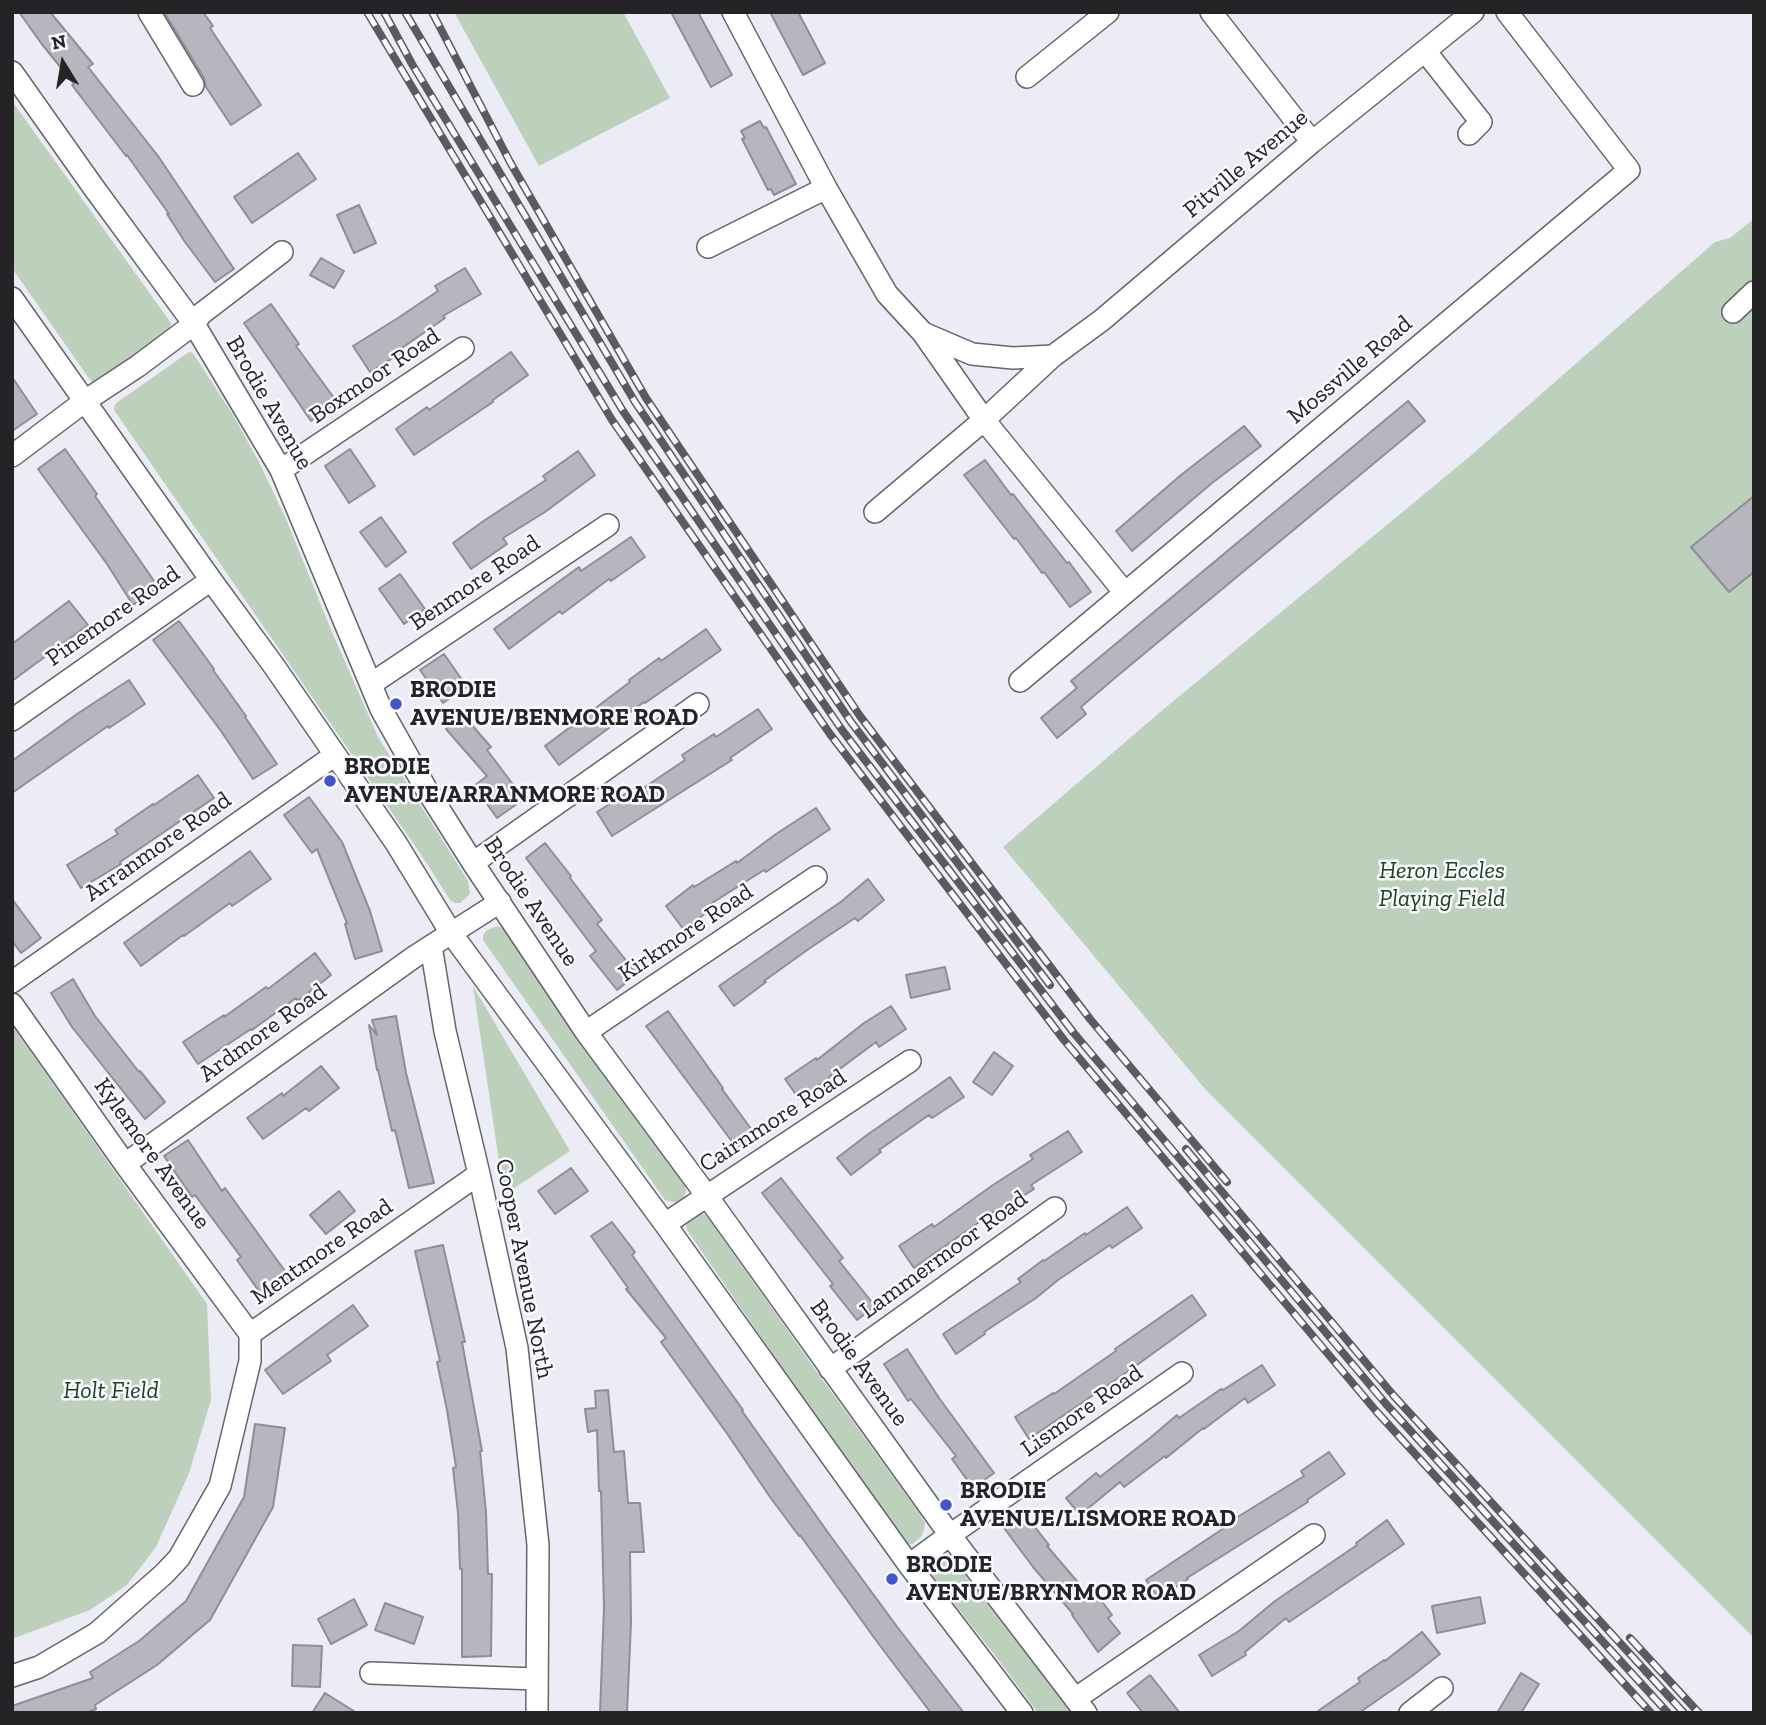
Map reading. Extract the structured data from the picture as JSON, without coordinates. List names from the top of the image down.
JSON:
{
  "streets": {
    "street": [
      "Pitville Avenue",
      "Mossville Road",
      "Boxmoor Road",
      "Brodie Avenue",
      "Benmore Road",
      "Pinemore Road",
      "Arranmore Road",
      "Kirkmore Road",
      "Ardmore Road",
      "Cairnmore Road",
      "Kylemore Avenue",
      "Mentmore Road",
      "Lammermoor Road",
      "Cooper Avenue North",
      "Lismore Road"
    ]
  },
  "crossings": [
    ["Boxmoor Road", "Brodie Avenue"],
    ["Brodie Avenue", "Benmore Road"],
    ["Brodie Avenue", "Kirkmore Road"],
    ["Brodie Avenue", "Cairnmore Road"],
    ["Brodie Avenue", "Lammermoor Road"],
    ["Brodie Avenue", "Lismore Road"],
    ["Ardmore Road", "Kylemore Avenue"],
    ["Ardmore Road", "Cooper Avenue North"],
    ["Kylemore Avenue", "Mentmore Road"],
    ["Mentmore Road", "Cooper Avenue North"]
  ],
  "parks": ["Heron Eccles Playing Field", "Holt Field"],
  "places": [
    "BRODIE AVENUE/BENMORE ROAD",
    "BRODIE AVENUE/ARRANMORE ROAD",
    "BRODIE AVENUE/LISMORE ROAD",
    "BRODIE AVENUE/BRYNMOR ROAD"
  ],
  "north": "top"
}
